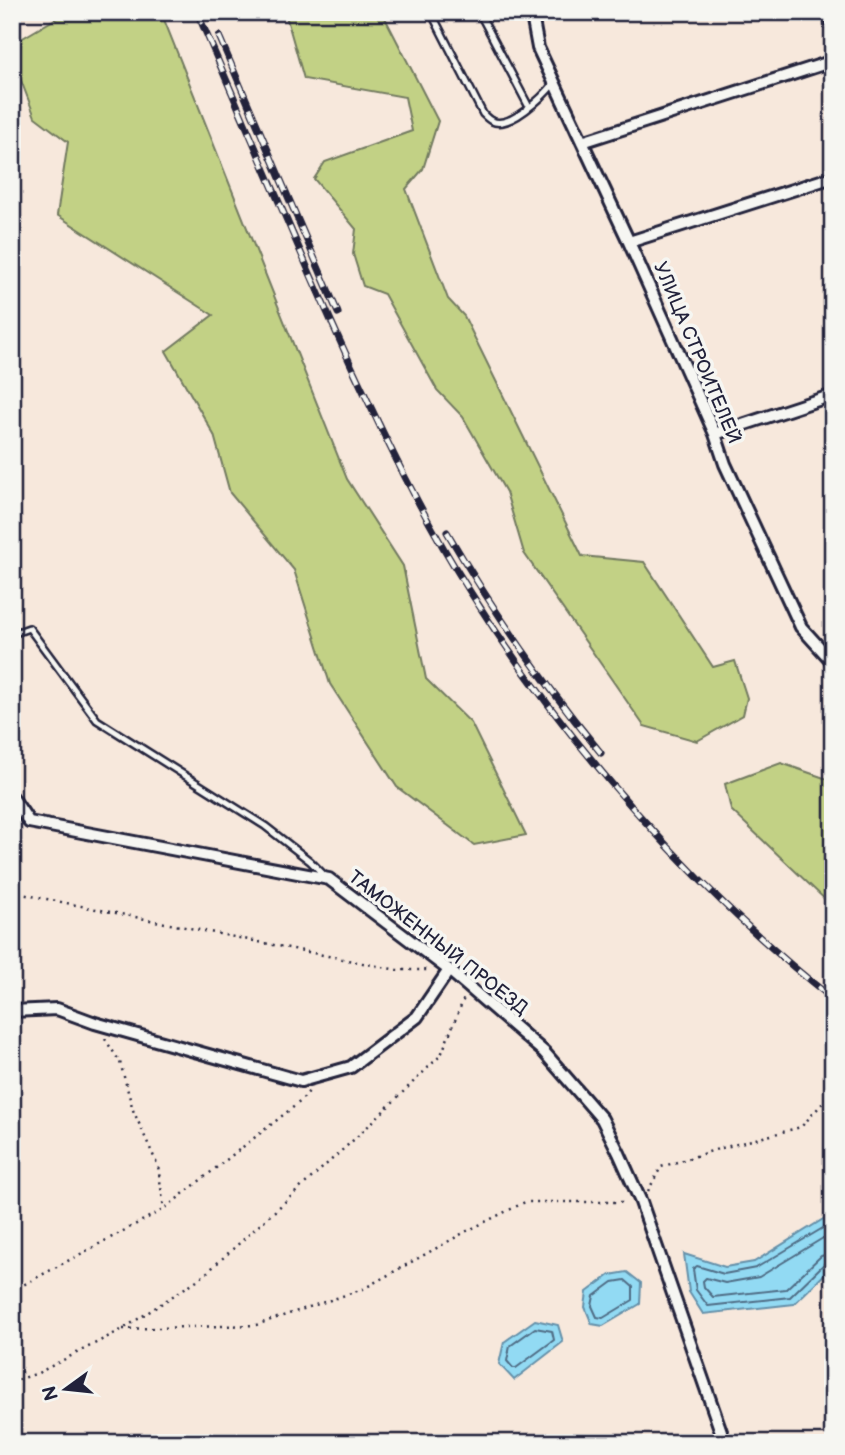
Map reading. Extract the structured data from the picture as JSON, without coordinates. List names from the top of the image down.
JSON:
{
  "streets": {
    "street": ["УЛИЦА СТРОИТЕЛЕЙ", "ТАМОЖЕННЫЙ ПРОЕЗД"]
  },
  "north": "left"
}
